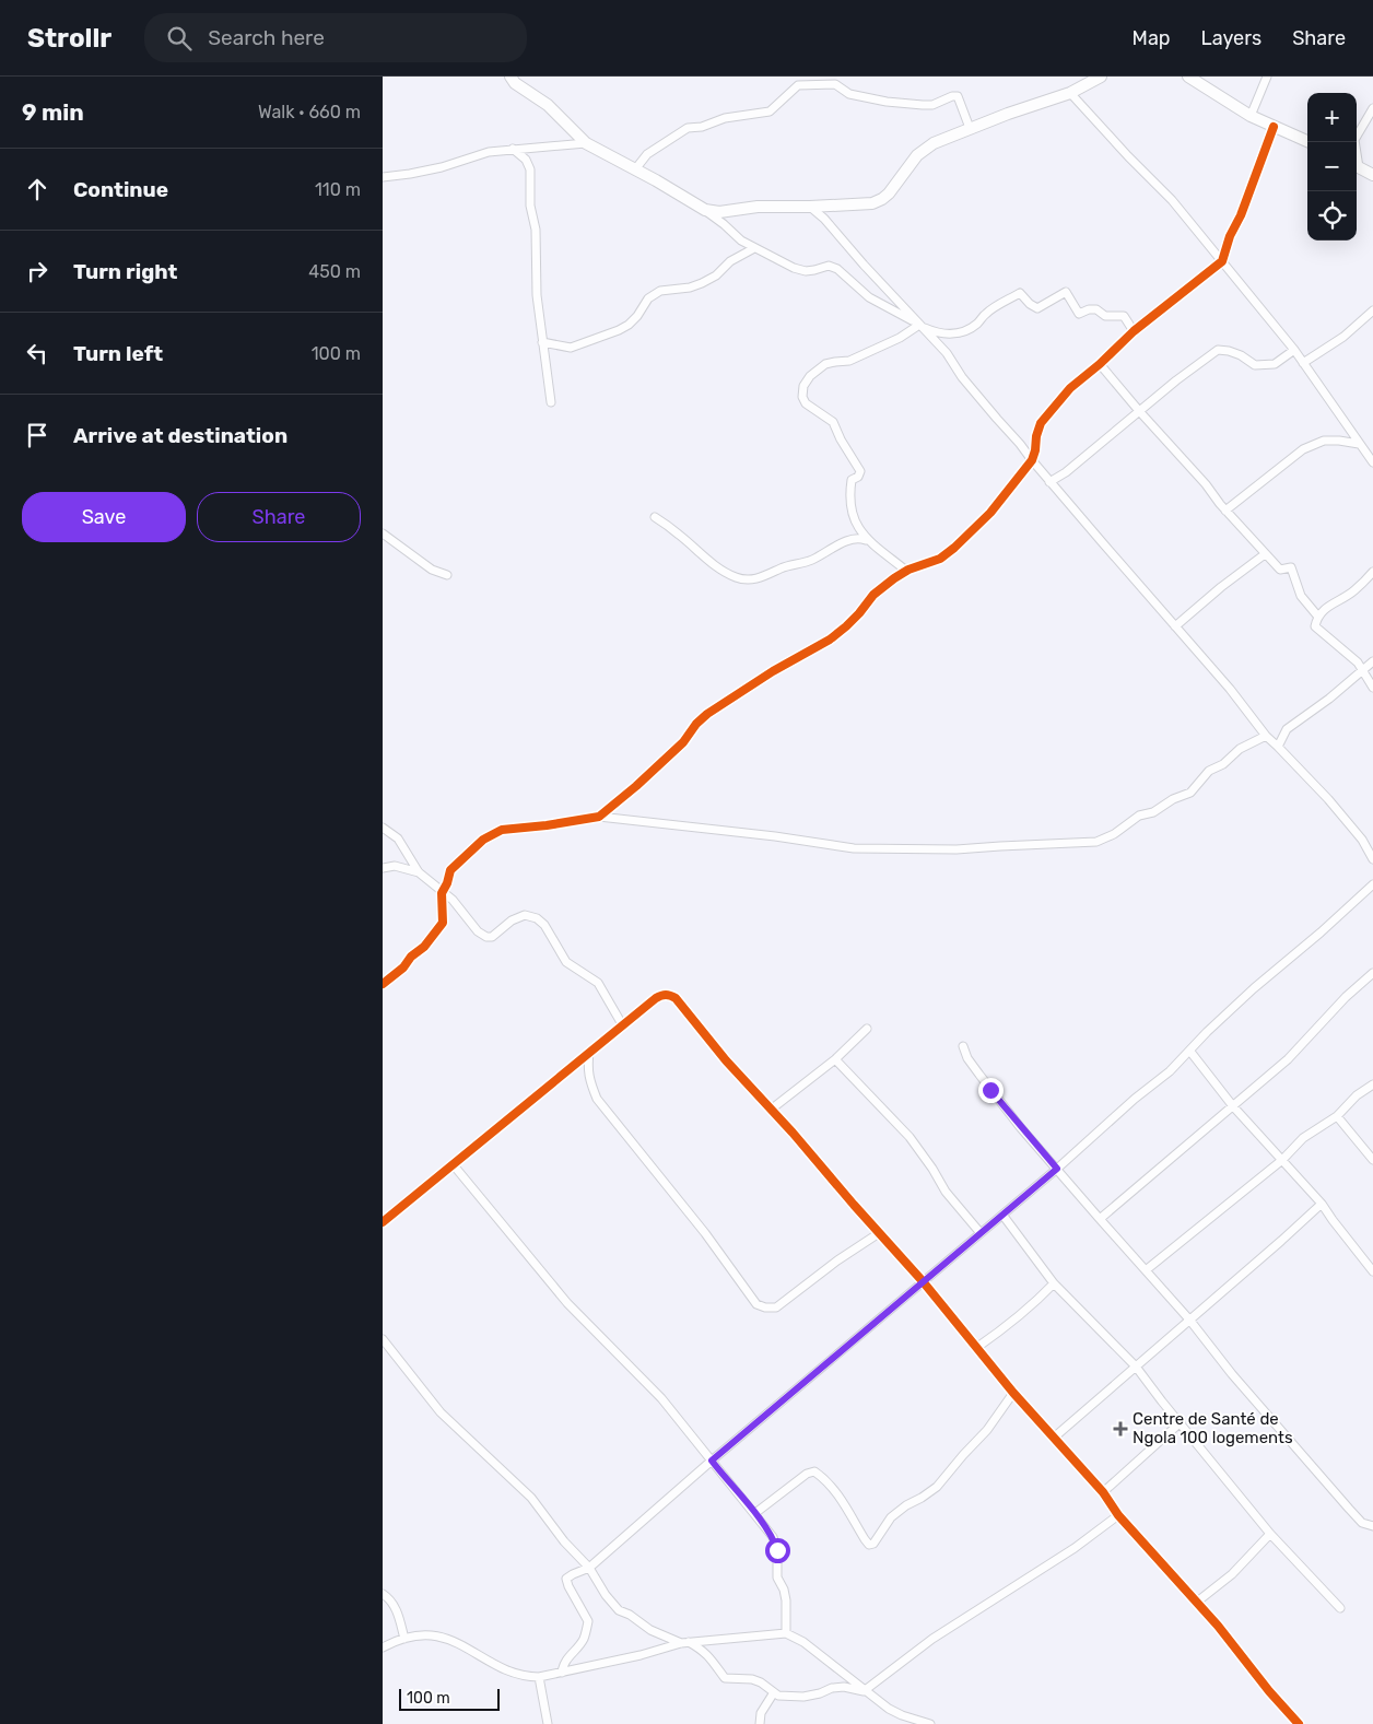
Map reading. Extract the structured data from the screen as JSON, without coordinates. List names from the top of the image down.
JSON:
{
  "places": {
    "health": ["Centre de Santé de Ngola 100 logements"]
  },
  "scale_bar": "100 m",
  "page": {
    "header": "Strollr",
    "search": "Search here",
    "nav": ["Map", "Layers", "Share"],
    "heading": ["9 min", "Walk · 660 m"],
    "map_buttons": ["+", "−"],
    "list": [
      ["Continue", "110 m"],
      ["Turn right", "450 m"],
      ["Turn left", "100 m"],
      "Arrive at destination"
    ],
    "buttons": ["Save", "Share"],
    "scale": "100 m"
  }
}
